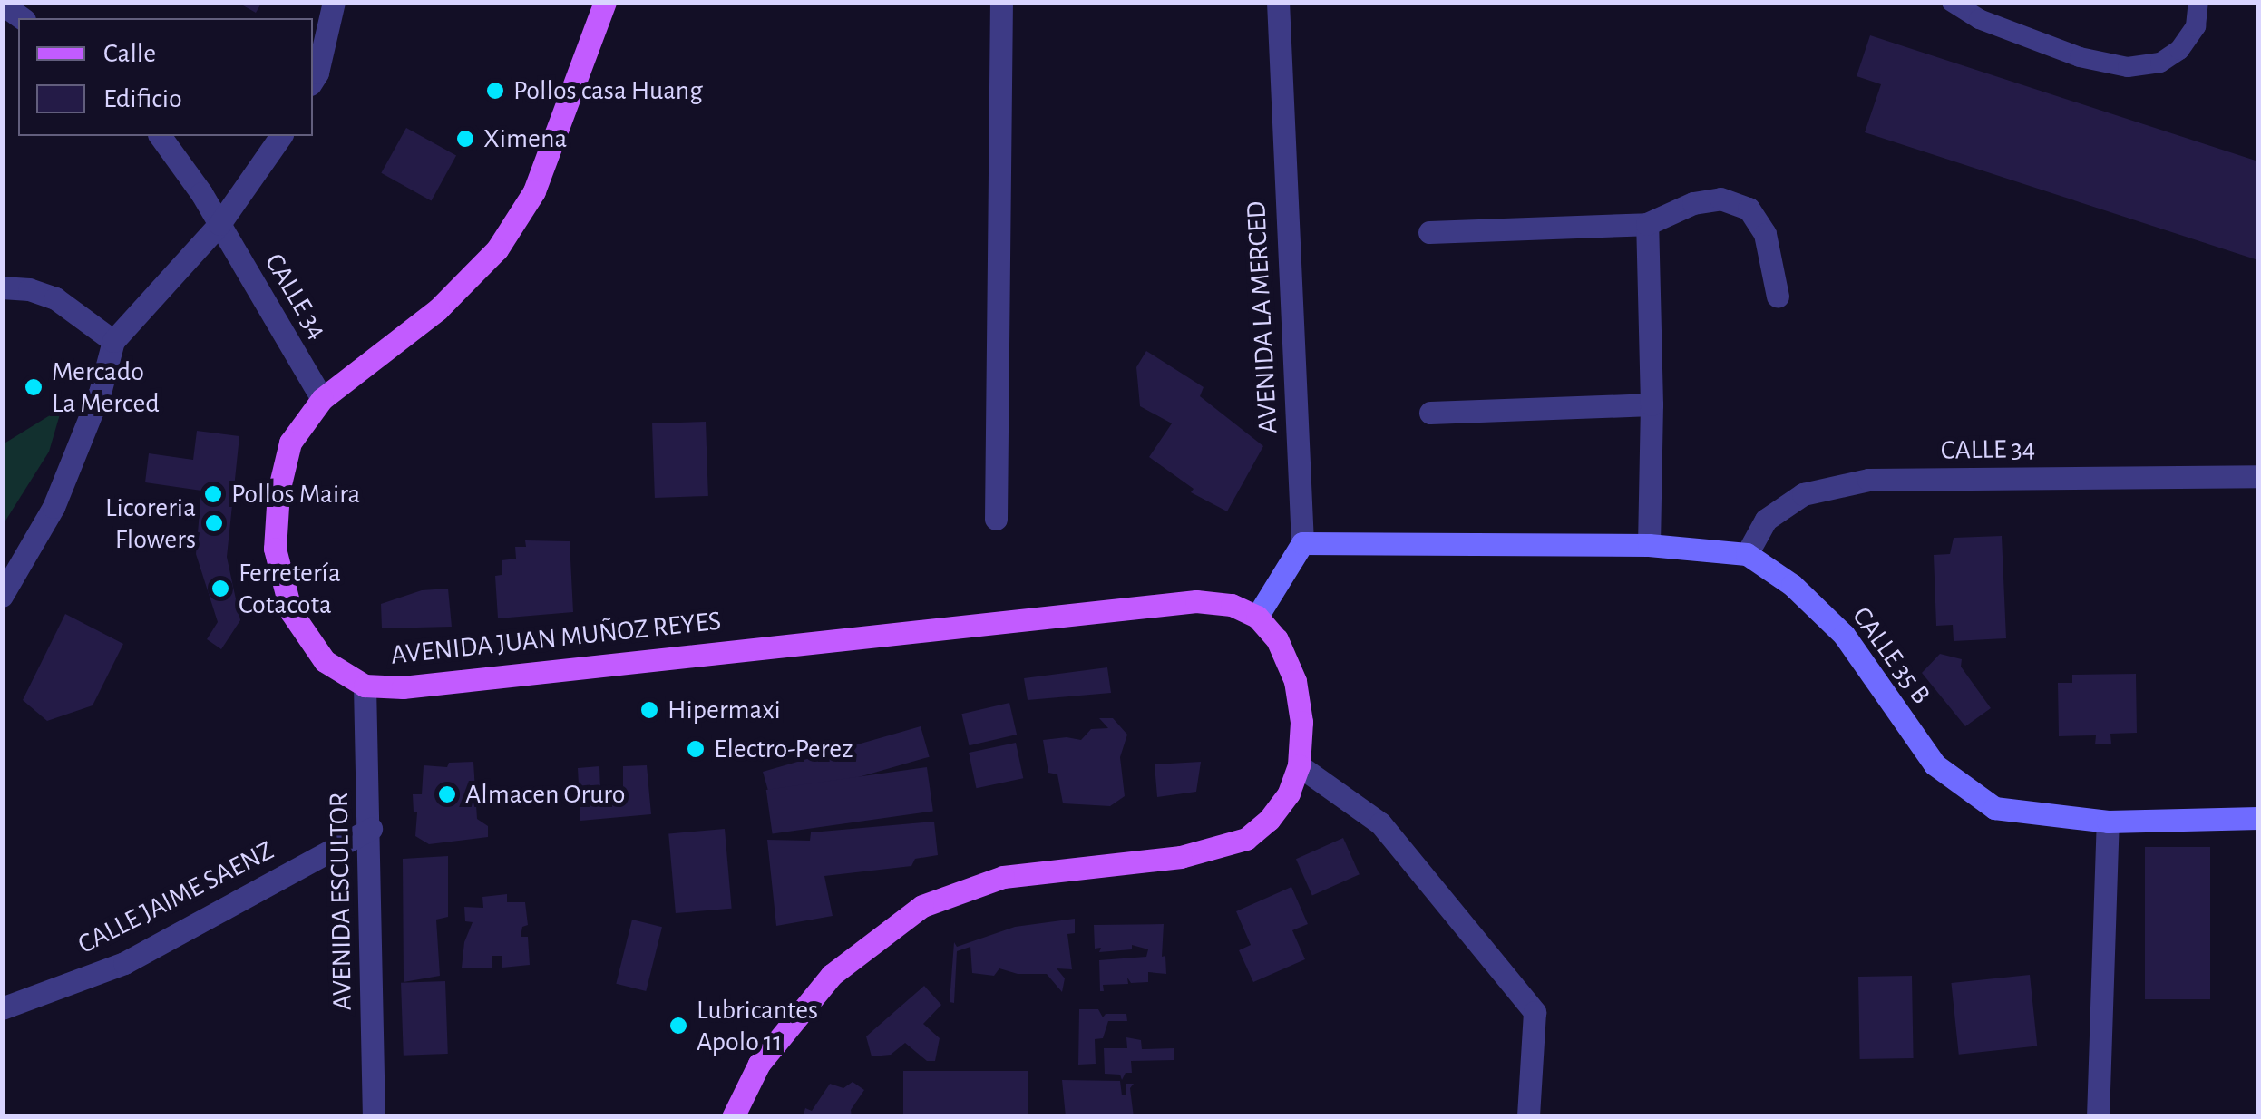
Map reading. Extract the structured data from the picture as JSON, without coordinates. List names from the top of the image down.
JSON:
{
  "streets": {
    "main road": ["AVENIDA JUAN MUÑOZ REYES"],
    "street": [
      "CALLE 34",
      "AVENIDA LA MERCED",
      "CALLE 35 B",
      "CALLE JAIME SAENZ",
      "AVENIDA ESCULTOR"
    ]
  },
  "crossings": [
    ["CALLE 34", "AVENIDA JUAN MUÑOZ REYES"],
    ["CALLE 34", "CALLE 35 B"],
    ["AVENIDA JUAN MUÑOZ REYES", "AVENIDA ESCULTOR"],
    ["CALLE JAIME SAENZ", "AVENIDA ESCULTOR"]
  ],
  "places": [
    "Pollos casa Huang",
    "Ximena",
    "Mercado La Merced",
    "Pollos Maira",
    "Licoreria Flowers",
    "Ferretería Cotacota",
    "Hipermaxi",
    "Electro-Perez",
    "Almacen Oruro",
    "Lubricantes Apolo 11"
  ],
  "legend": ["Calle", "Edificio"]
}
